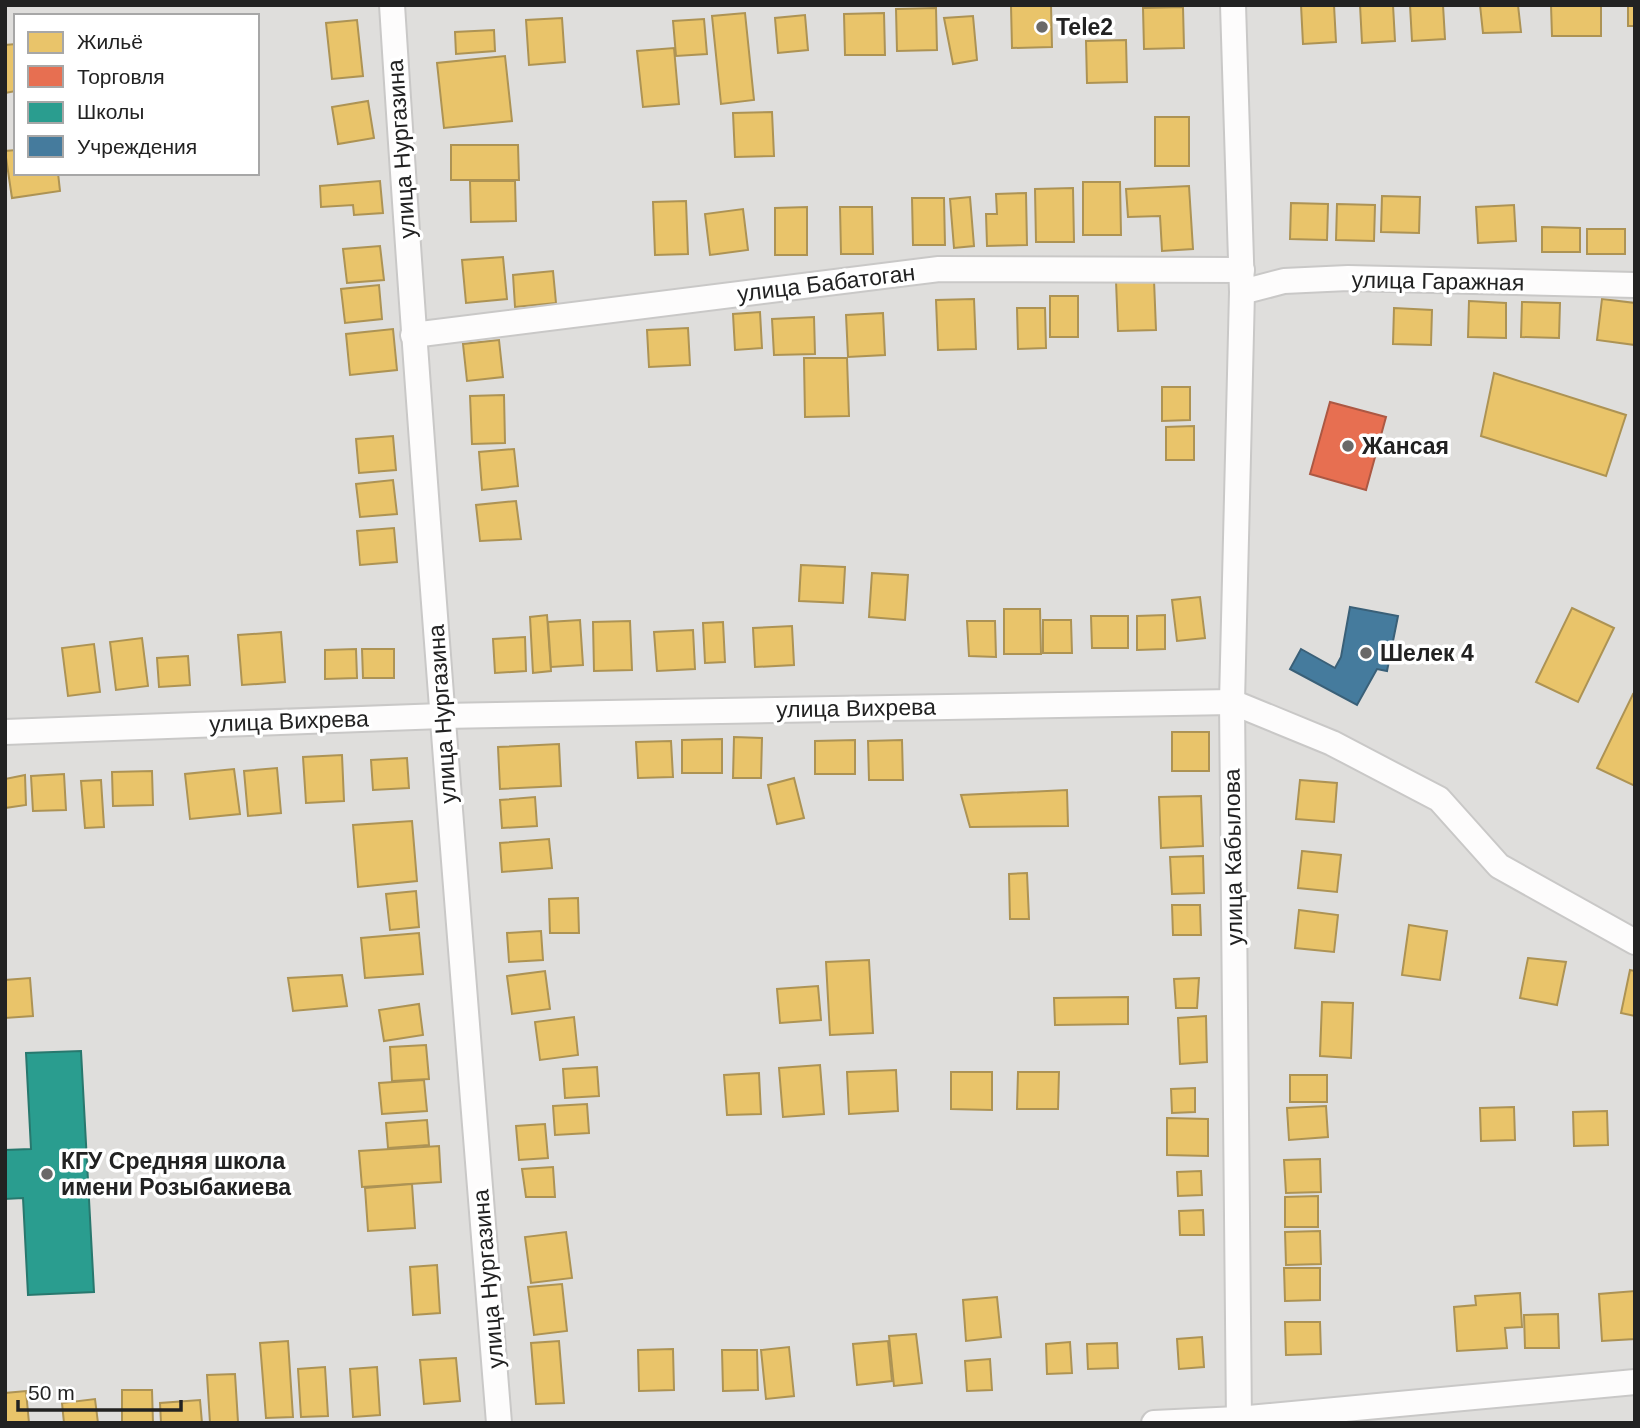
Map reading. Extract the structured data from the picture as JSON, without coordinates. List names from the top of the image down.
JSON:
{
  "streets": {
    "street": [
      "улица Нургазина",
      "улица Гаражная",
      "улица Бабатоган",
      "улица Вихрева",
      "улица Кабылова"
    ]
  },
  "crossings": [
    ["улица Нургазина", "улица Бабатоган"],
    ["улица Нургазина", "улица Вихрева"],
    ["улица Гаражная", "улица Бабатоган"],
    ["улица Гаражная", "улица Кабылова"],
    ["улица Бабатоган", "улица Кабылова"],
    ["улица Вихрева", "улица Кабылова"]
  ],
  "places": [
    "Tele2",
    "Жансая",
    "Шелек 4",
    "КГУ Средняя школа имени Розыбакиева"
  ],
  "legend": [
    "Жильё",
    "Торговля",
    "Школы",
    "Учреждения"
  ],
  "scale_bar": "50 m"
}
